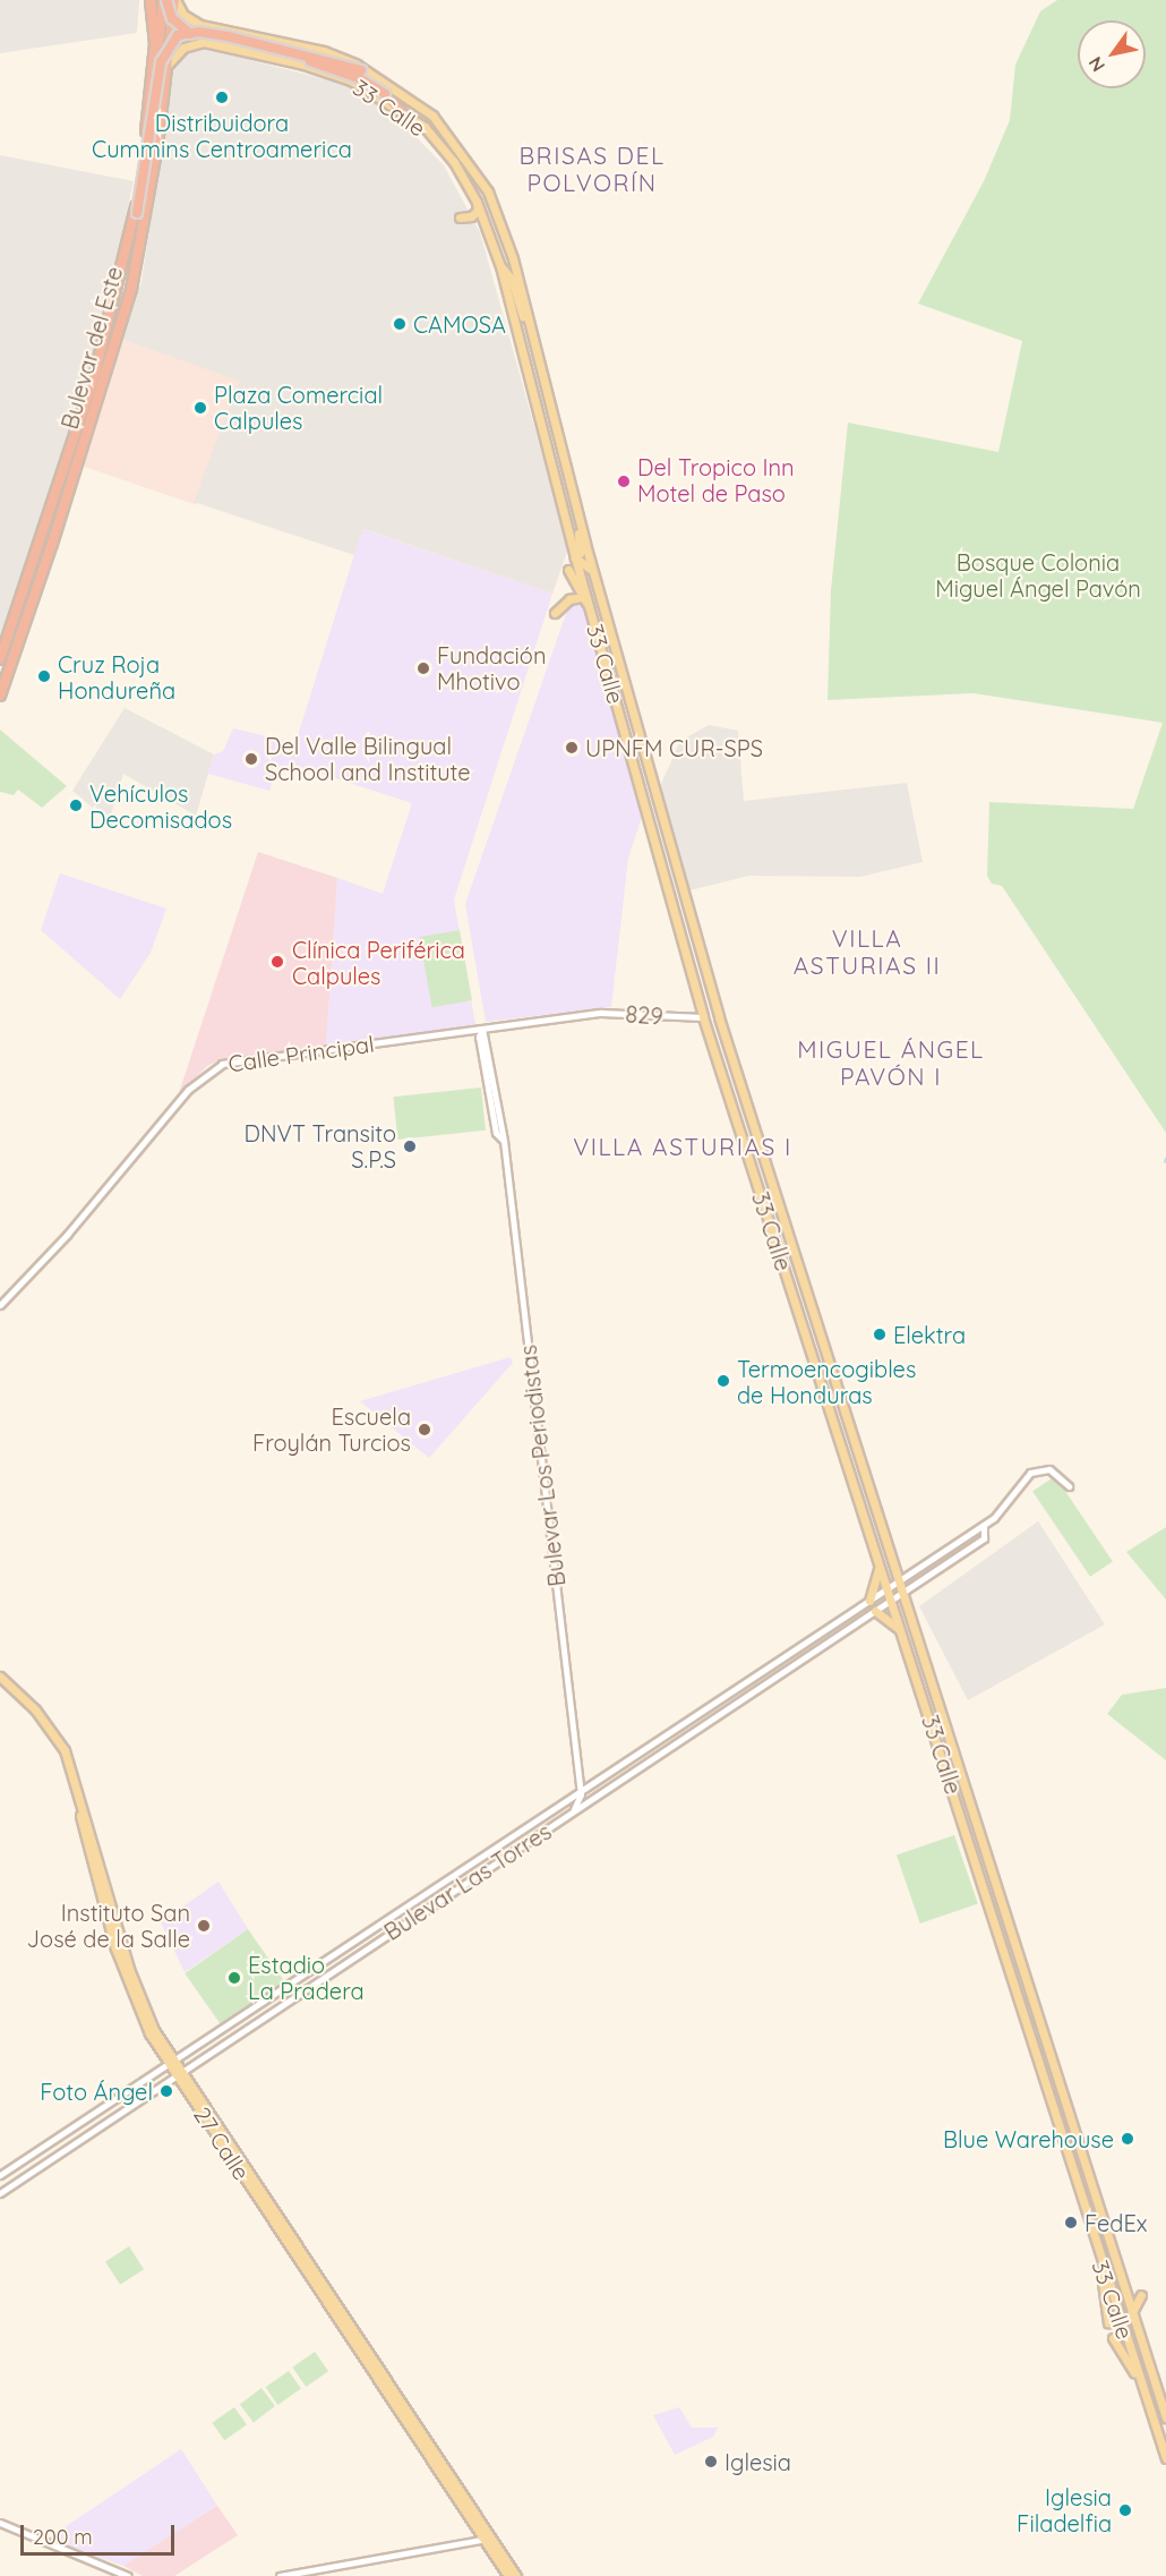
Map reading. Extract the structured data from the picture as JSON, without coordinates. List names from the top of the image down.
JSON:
{
  "streets": {
    "highway": ["Bulevar del Este"],
    "main road": ["33 Calle", "27 Calle"],
    "street": [
      "829",
      "Calle Principal",
      "Bulevar Los Periodistas",
      "Bulevar Las Torres"
    ]
  },
  "crossings": [
    ["33 Calle", "Bulevar del Este"],
    ["33 Calle", "829"],
    ["33 Calle", "Bulevar Las Torres"],
    ["829", "Calle Principal"],
    ["Calle Principal", "Bulevar Los Periodistas"],
    ["Bulevar Los Periodistas", "Bulevar Las Torres"],
    ["Bulevar Las Torres", "27 Calle"]
  ],
  "districts": [
    "BRISAS DEL POLVORÍN",
    "VILLA ASTURIAS II",
    "MIGUEL ÁNGEL PAVÓN I",
    "VILLA ASTURIAS I"
  ],
  "parks": ["Bosque Colonia Miguel Ángel Pavón"],
  "places": [
    "Distribuidora Cummins Centroamerica",
    "CAMOSA",
    "Plaza Comercial Calpules",
    "Del Tropico Inn Motel de Paso",
    "Fundación Mhotivo",
    "Cruz Roja Hondureña",
    "UPNFM CUR-SPS",
    "Del Valle Bilingual School and Institute",
    "Vehículos Decomisados",
    "Clínica Periférica Calpules",
    "DNVT Transito S.P.S",
    "Elektra",
    "Termoencogibles de Honduras",
    "Escuela Froylán Turcios",
    "Instituto San José de la Salle",
    "Estadio La Pradera",
    "Foto Ángel",
    "Blue Warehouse",
    "FedEx",
    "Iglesia",
    "Iglesia Filadelfia"
  ],
  "scale_bar": "200 m",
  "north": "bottom left"
}
